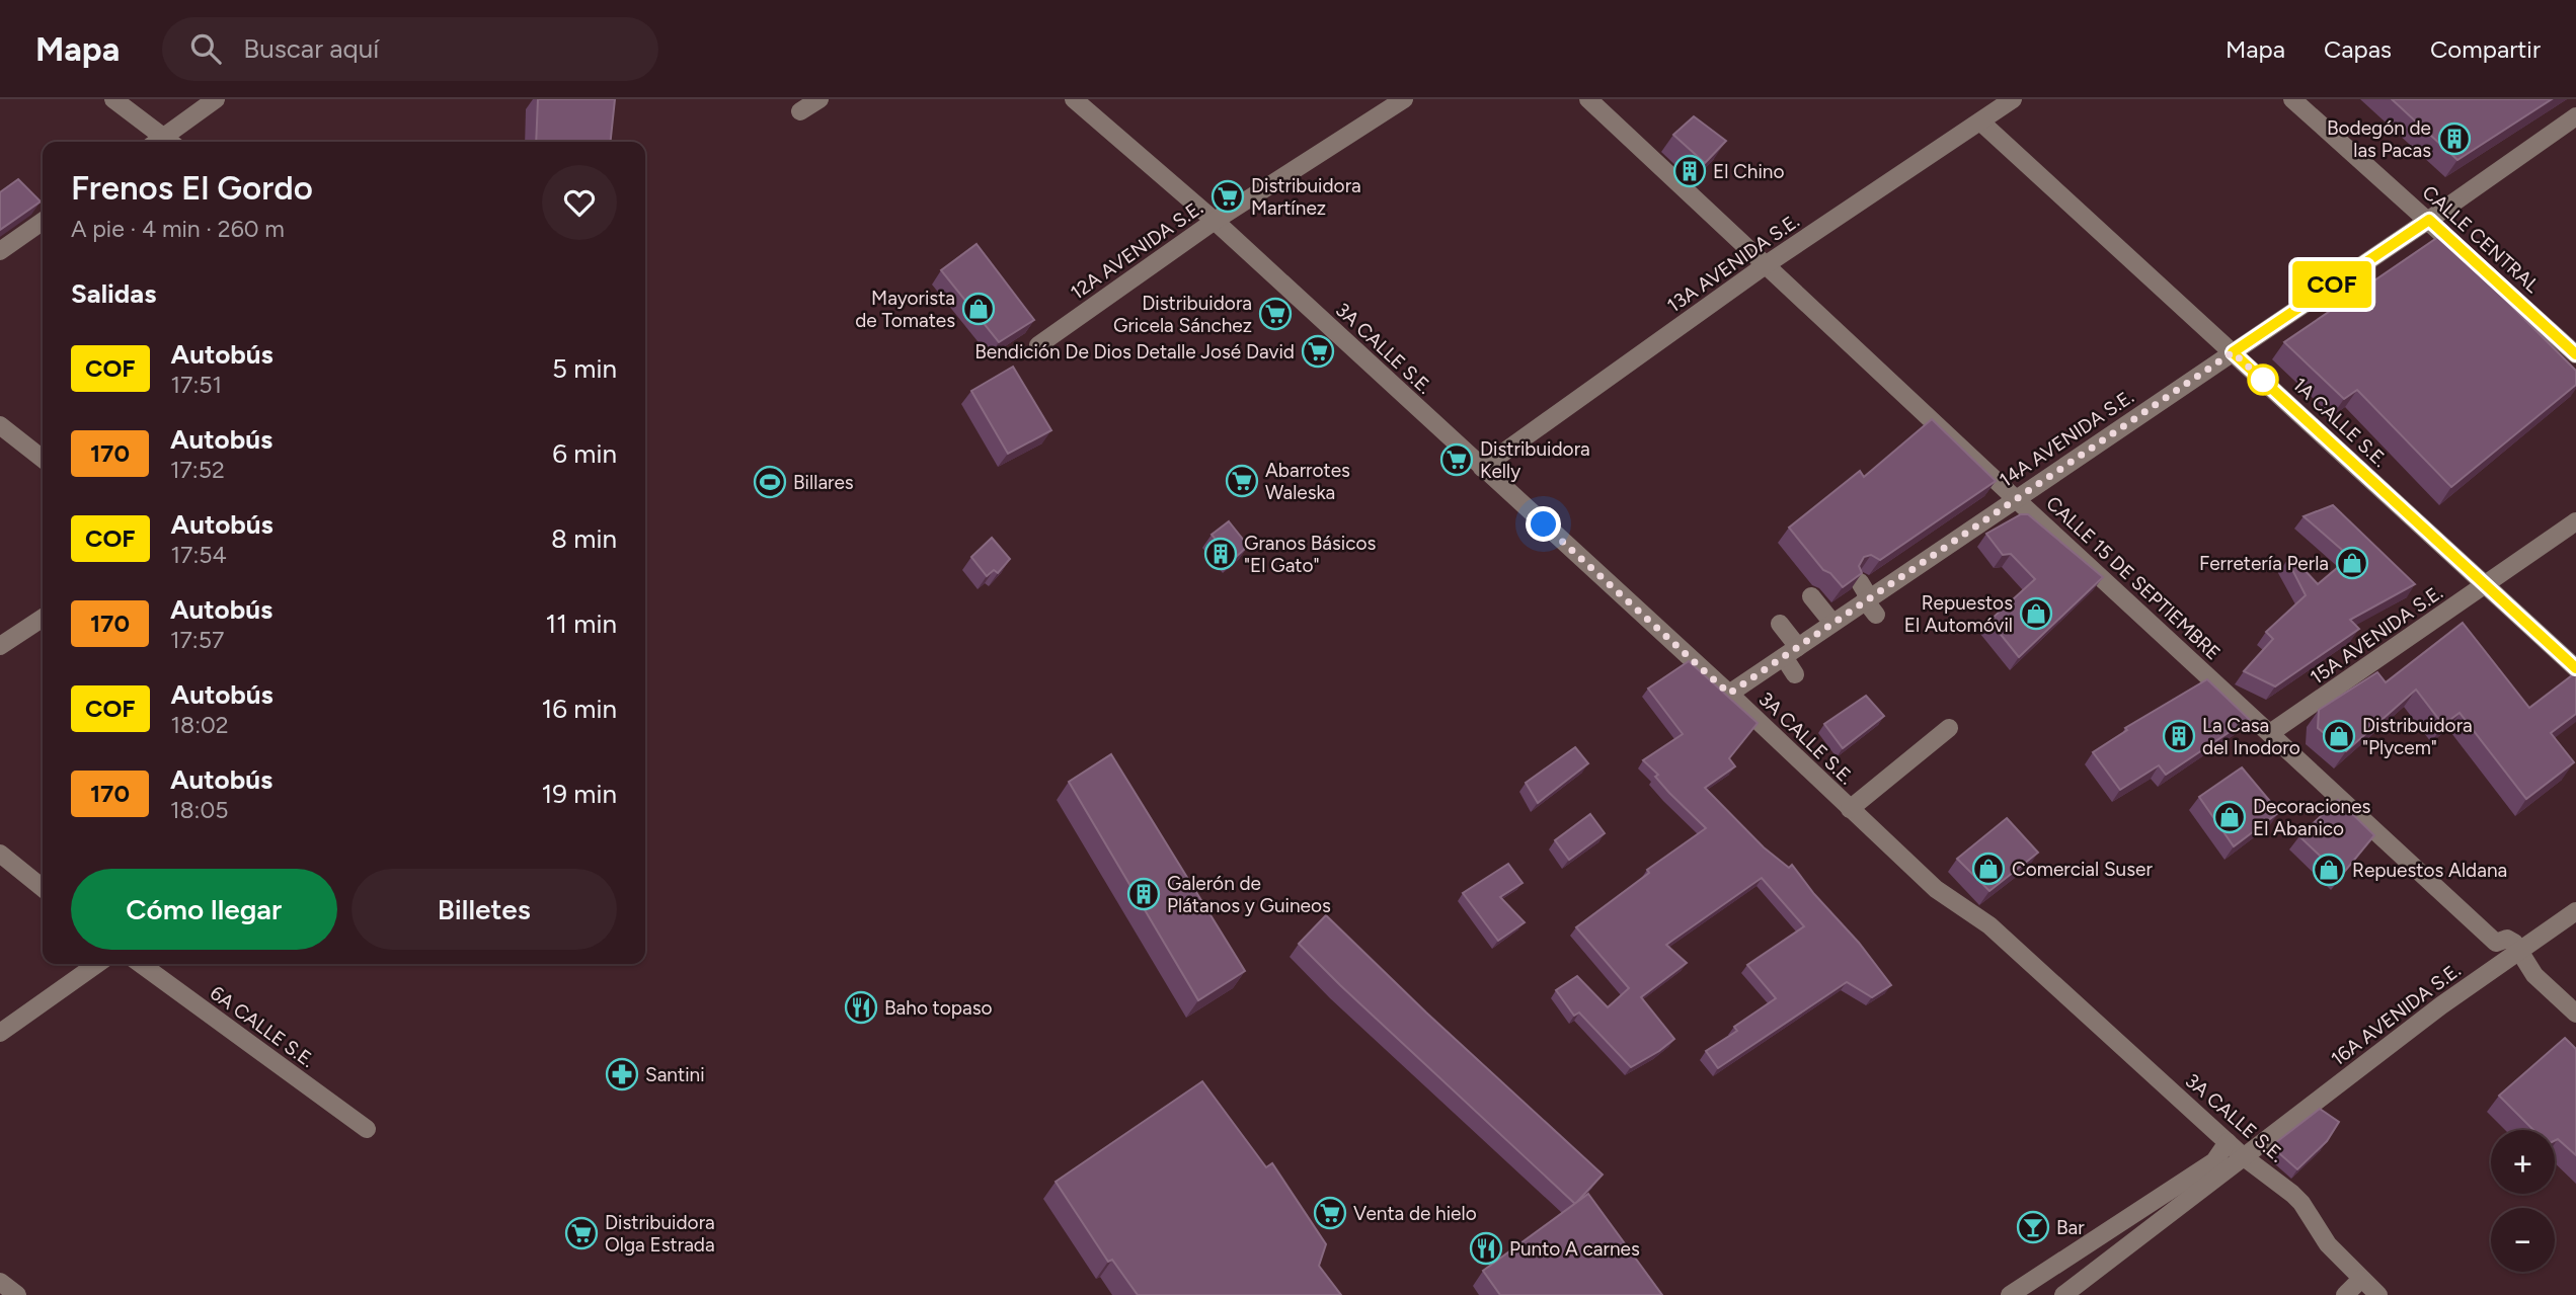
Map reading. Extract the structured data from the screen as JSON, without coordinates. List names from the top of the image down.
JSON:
{
  "streets": {
    "street": [
      "CALLE CENTRAL",
      "12A AVENIDA S.E.",
      "13A AVENIDA S.E.",
      "3A CALLE S.E.",
      "1A CALLE S.E.",
      "14A AVENIDA S.E.",
      "CALLE 15 DE SEPTIEMBRE",
      "15A AVENIDA S.E.",
      "16A AVENIDA S.E.",
      "6A CALLE S.E."
    ]
  },
  "crossings": [
    ["CALLE CENTRAL", "14A AVENIDA S.E."],
    ["12A AVENIDA S.E.", "3A CALLE S.E."],
    ["13A AVENIDA S.E.", "3A CALLE S.E."],
    ["13A AVENIDA S.E.", "1A CALLE S.E."],
    ["13A AVENIDA S.E.", "CALLE 15 DE SEPTIEMBRE"],
    ["3A CALLE S.E.", "14A AVENIDA S.E."],
    ["3A CALLE S.E.", "16A AVENIDA S.E."],
    ["1A CALLE S.E.", "14A AVENIDA S.E."],
    ["1A CALLE S.E.", "15A AVENIDA S.E."],
    ["14A AVENIDA S.E.", "CALLE 15 DE SEPTIEMBRE"],
    ["CALLE 15 DE SEPTIEMBRE", "15A AVENIDA S.E."],
    ["CALLE 15 DE SEPTIEMBRE", "16A AVENIDA S.E."]
  ],
  "places": {
    "building": [
      "Bodegón de las Pacas",
      "El Chino",
      "Granos Básicos \"El Gato\"",
      "La Casa del Inodoro",
      "Galerón de Plátanos y Guineos"
    ],
    "supermarket": [
      "Distribuidora Martínez",
      "Distribuidora Gricela Sánchez",
      "Bendición De Dios Detalle José David",
      "Distribuidora Kelly",
      "Abarrotes Waleska",
      "Venta de hielo",
      "Distribuidora Olga Estrada"
    ],
    "shop": [
      "Mayorista de Tomates",
      "Ferretería Perla",
      "Repuestos El Automóvil",
      "Distribuidora \"Plycem\"",
      "Decoraciones El Abanico",
      "Comercial Suser",
      "Repuestos Aldana"
    ],
    "sports": ["Billares"],
    "restaurant": ["Baho topaso", "Punto A carnes"],
    "pharmacy": ["Santini"],
    "bar": ["Bar"]
  },
  "lines": ["bus line COF"],
  "page": {
    "header": "Mapa",
    "search": "Buscar aquí",
    "nav": ["Mapa", "Capas", "Compartir"],
    "on_map": "COF",
    "heading": [
      ["Frenos El Gordo", "A pie · 4 min · 260 m"],
      "Salidas"
    ],
    "list": [
      {
        "mark": "COF",
        "name": "Autobús",
        "note": "17:51",
        "value": "5 min"
      },
      {
        "mark": "170",
        "name": "Autobús",
        "note": "17:52",
        "value": "6 min"
      },
      {
        "mark": "COF",
        "name": "Autobús",
        "note": "17:54",
        "value": "8 min"
      },
      {
        "mark": "170",
        "name": "Autobús",
        "note": "17:57",
        "value": "11 min"
      },
      {
        "mark": "COF",
        "name": "Autobús",
        "note": "18:02",
        "value": "16 min"
      },
      {
        "mark": "170",
        "name": "Autobús",
        "note": "18:05",
        "value": "19 min"
      }
    ],
    "buttons": ["Cómo llegar", "Billetes"],
    "map_buttons": ["+", "−"]
  }
}
